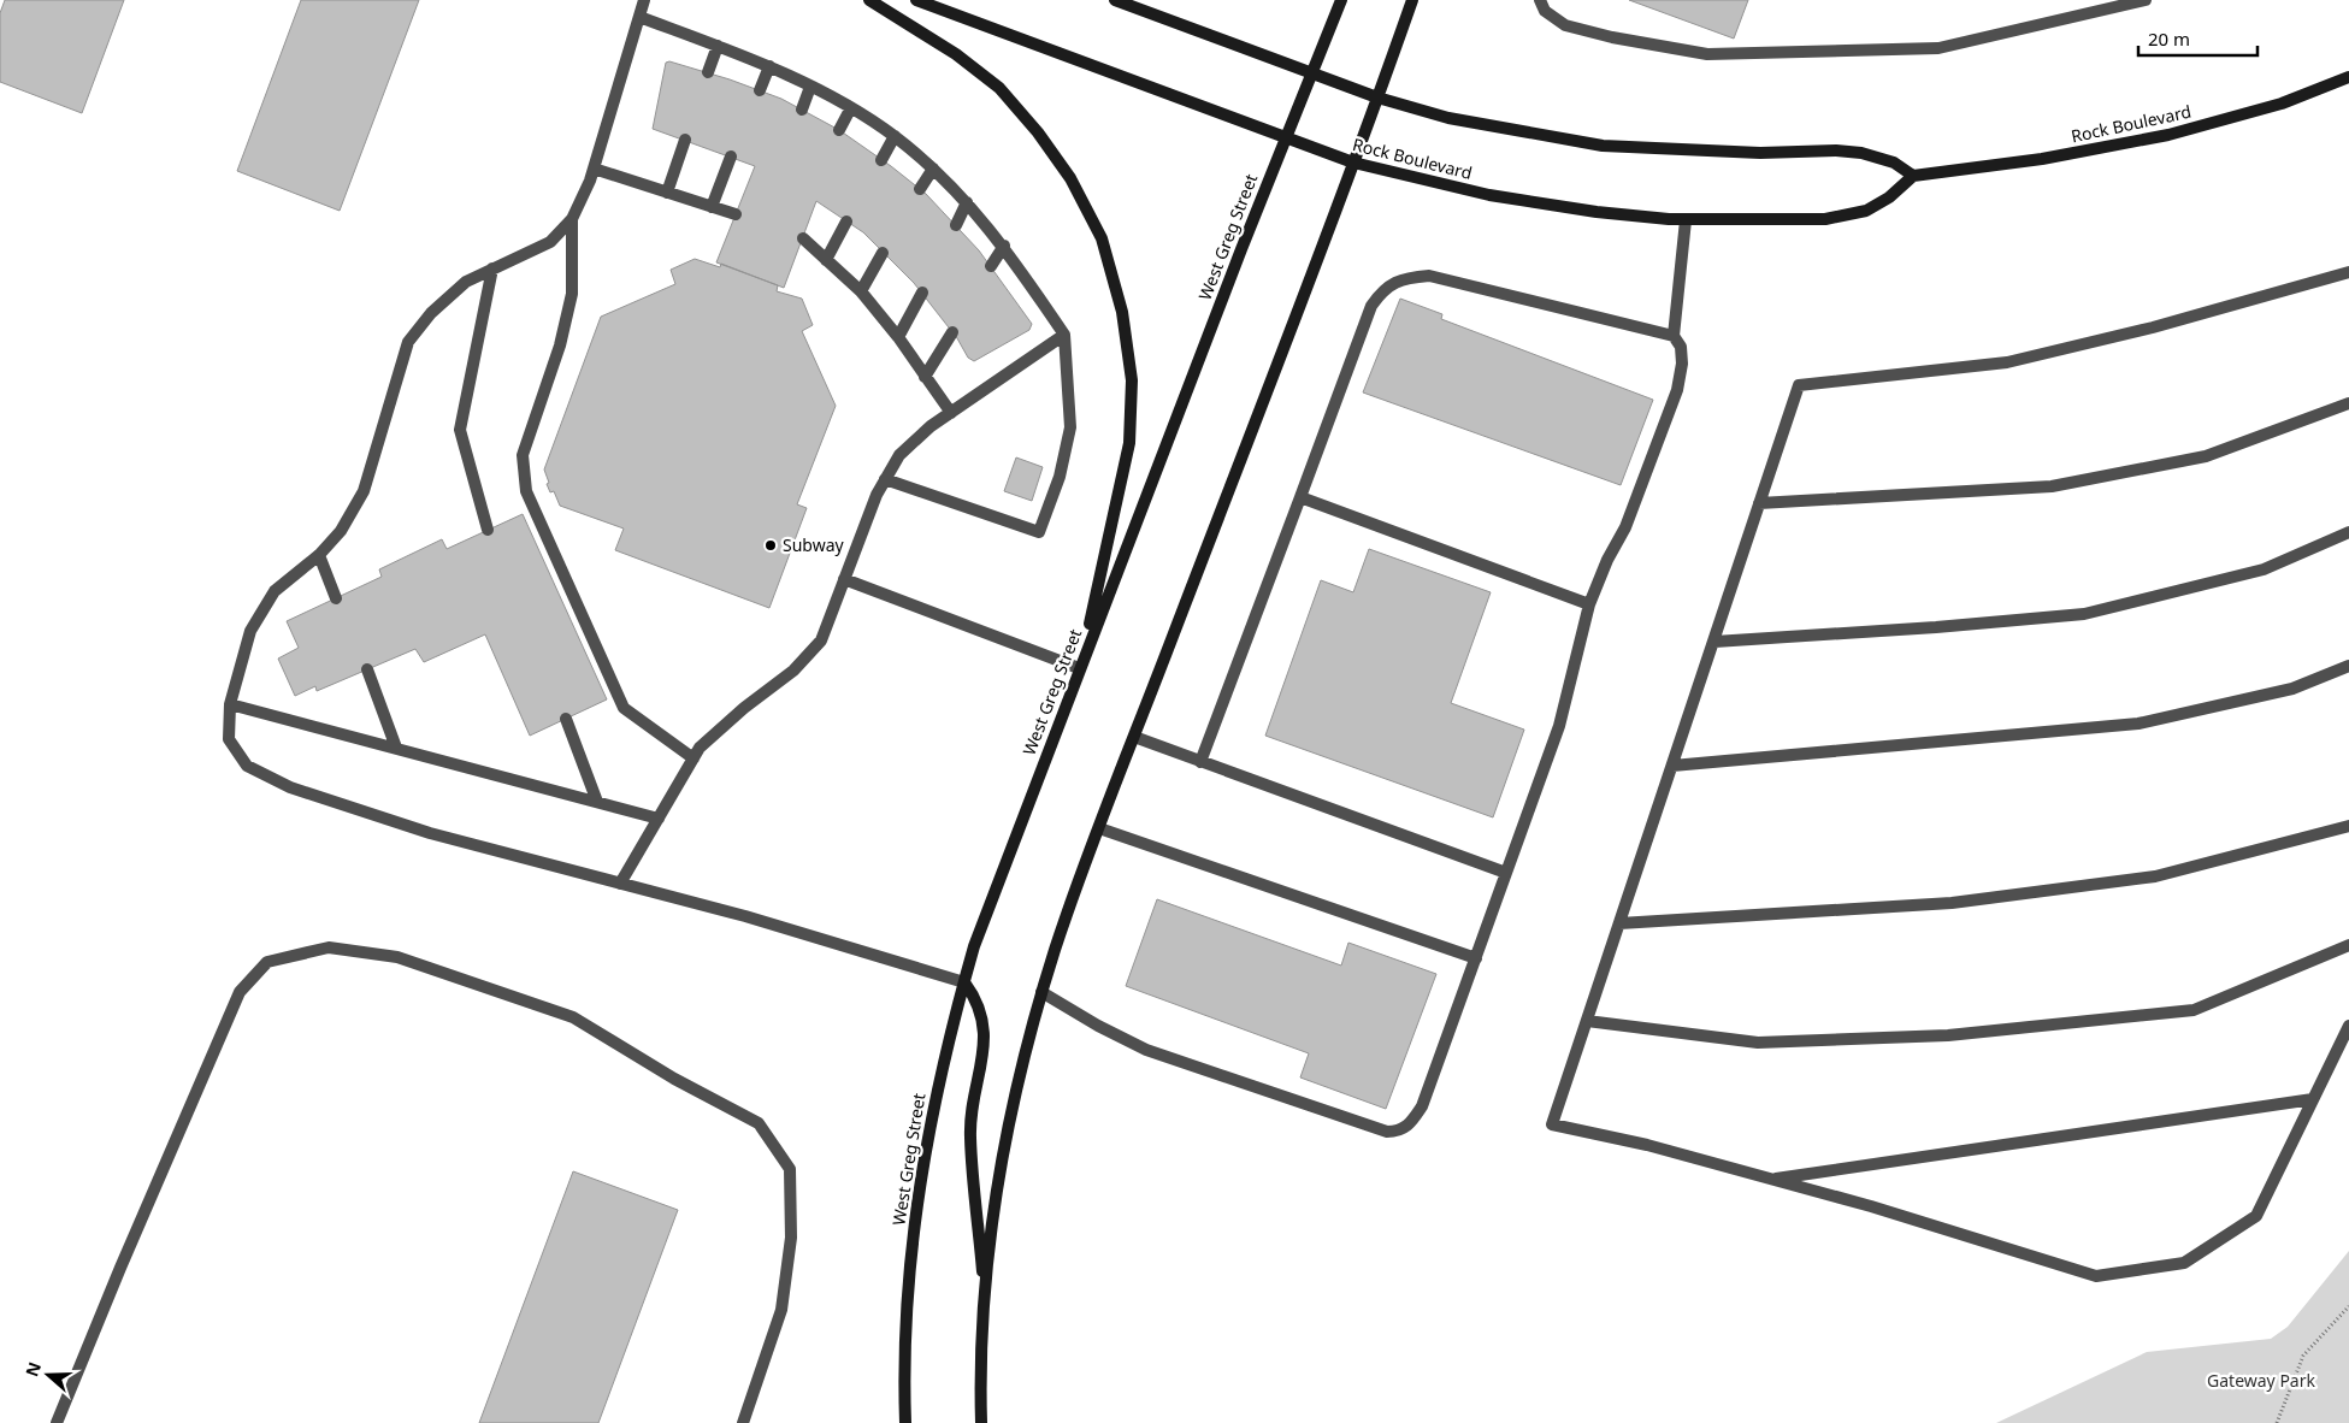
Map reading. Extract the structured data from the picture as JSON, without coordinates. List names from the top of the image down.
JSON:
{
  "streets": {
    "main road": ["Rock Boulevard", "West Greg Street"]
  },
  "crossings": [
    ["Rock Boulevard", "West Greg Street"]
  ],
  "parks": ["Gateway Park"],
  "places": ["Subway"],
  "scale_bar": "20 m",
  "north": "left"
}
